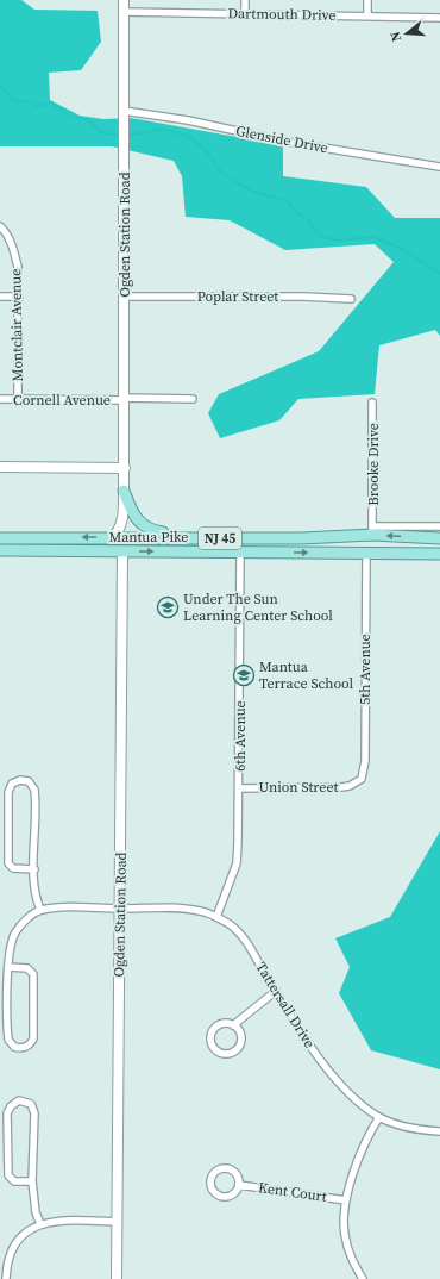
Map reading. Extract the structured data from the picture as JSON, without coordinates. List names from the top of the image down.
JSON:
{
  "streets": {
    "main road": ["Mantua Pike", "NJ 45"],
    "street": [
      "Dartmouth Drive",
      "Glenside Drive",
      "Ogden Station Road",
      "Poplar Street",
      "Montclair Avenue",
      "Cornell Avenue",
      "Brooke Drive",
      "5th Avenue",
      "6th Avenue",
      "Union Street",
      "Tattersall Drive",
      "Kent Court"
    ]
  },
  "crossings": [
    ["Dartmouth Drive", "Ogden Station Road"],
    ["Glenside Drive", "Ogden Station Road"],
    ["Ogden Station Road", "Poplar Street"],
    ["Ogden Station Road", "Cornell Avenue"],
    ["Ogden Station Road", "Mantua Pike"],
    ["Ogden Station Road", "Tattersall Drive"],
    ["Montclair Avenue", "Cornell Avenue"],
    ["Brooke Drive", "Mantua Pike"],
    ["Mantua Pike", "5th Avenue"],
    ["Mantua Pike", "6th Avenue"],
    ["5th Avenue", "Union Street"],
    ["6th Avenue", "Union Street"],
    ["6th Avenue", "Tattersall Drive"]
  ],
  "places": {
    "school or university": ["Under The Sun Learning Center School", "Mantua Terrace School"]
  },
  "north": "left"
}
